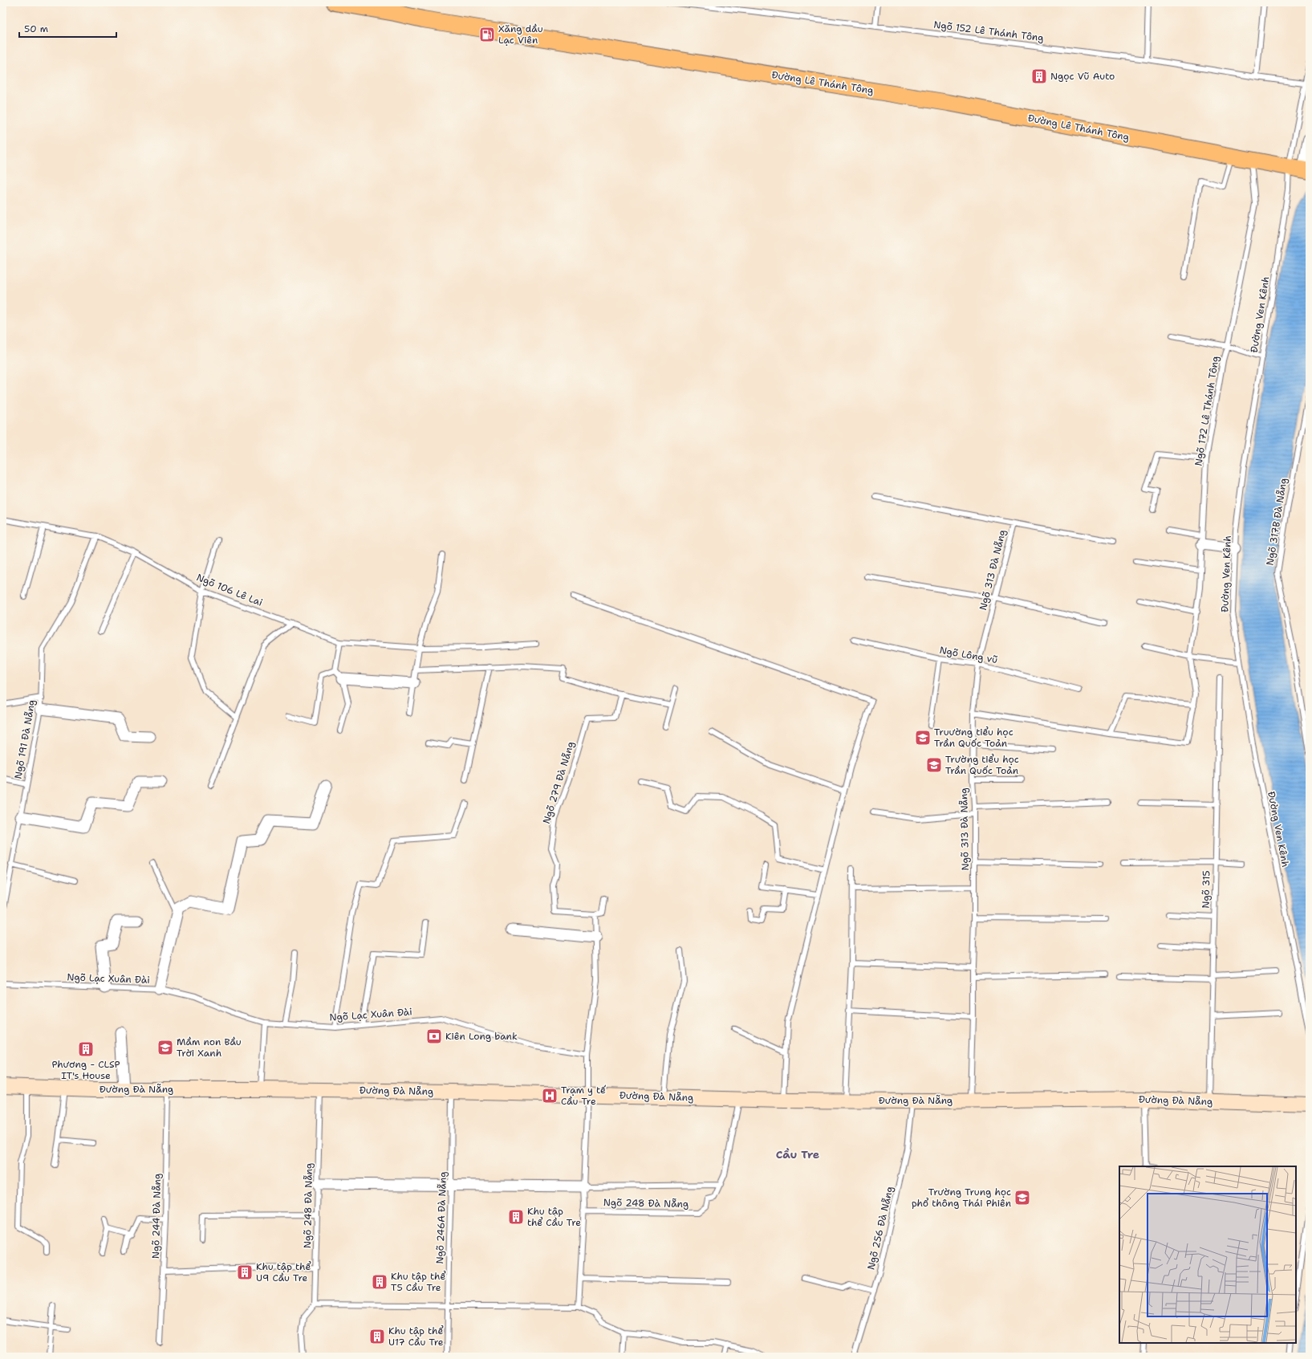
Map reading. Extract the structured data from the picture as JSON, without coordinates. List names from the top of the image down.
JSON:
{
  "streets": {
    "main road": ["Đường Lê Thánh Tông", "Đường Đà Nẵng"],
    "lane": [
      "Ngõ 152 Lê Thánh Tông",
      "Đường Ven Kênh",
      "Ngõ 172 Lê Thánh Tông",
      "Ngõ 317B Đà Nẵng",
      "Ngõ 313 Đà Nẵng",
      "Ngõ 106 Lê Lai",
      "Ngõ Lông vũ",
      "Ngõ 191 Đà Nẵng",
      "Ngõ 279 Đà Nẵng",
      "Ngõ 315",
      "Ngõ Lạc Xuân Đài",
      "Ngõ 248 Đà Nẵng",
      "Ngõ 244 Đà Nẵng",
      "Ngõ 246A Đà Nẵng",
      "Ngõ 256 Đà Nẵng"
    ]
  },
  "crossings": [
    ["Ngõ 152 Lê Thánh Tông", "Đường Ven Kênh"],
    ["Đường Lê Thánh Tông", "Đường Ven Kênh"],
    ["Đường Lê Thánh Tông", "Ngõ 172 Lê Thánh Tông"],
    ["Ngõ 313 Đà Nẵng", "Ngõ Lông vũ"],
    ["Ngõ 313 Đà Nẵng", "Đường Đà Nẵng"],
    ["Ngõ 106 Lê Lai", "Ngõ 191 Đà Nẵng"],
    ["Ngõ 315", "Đường Đà Nẵng"],
    ["Đường Đà Nẵng", "Ngõ 248 Đà Nẵng"],
    ["Đường Đà Nẵng", "Ngõ 244 Đà Nẵng"],
    ["Đường Đà Nẵng", "Ngõ 246A Đà Nẵng"],
    ["Đường Đà Nẵng", "Ngõ 256 Đà Nẵng"]
  ],
  "districts": ["Cầu Tre"],
  "places": {
    "fuel station": ["Xăng dầu Lạc Viên"],
    "building": [
      "Ngọc Vũ Auto",
      "Phương - CLSP IT's House",
      "Khu tập thể Cầu Tre",
      "Khu tập thể U9 Cầu Tre",
      "Khu tập thể T5 Cầu Tre",
      "Khu tập thể U17 Cầu Tre"
    ],
    "school or university": [
      "Truường tiểu học Trần Quốc Toản",
      "Trường tiểu học Trần Quốc Toản",
      "Mầm non Bầu Trời Xanh",
      "Trường Trung học phổ thông Thái Phiên"
    ],
    "bank": ["Kiên Long bank"],
    "hospital": ["Trạm y tế Cầu Tre"]
  },
  "scale_bar": "50 m"
}
